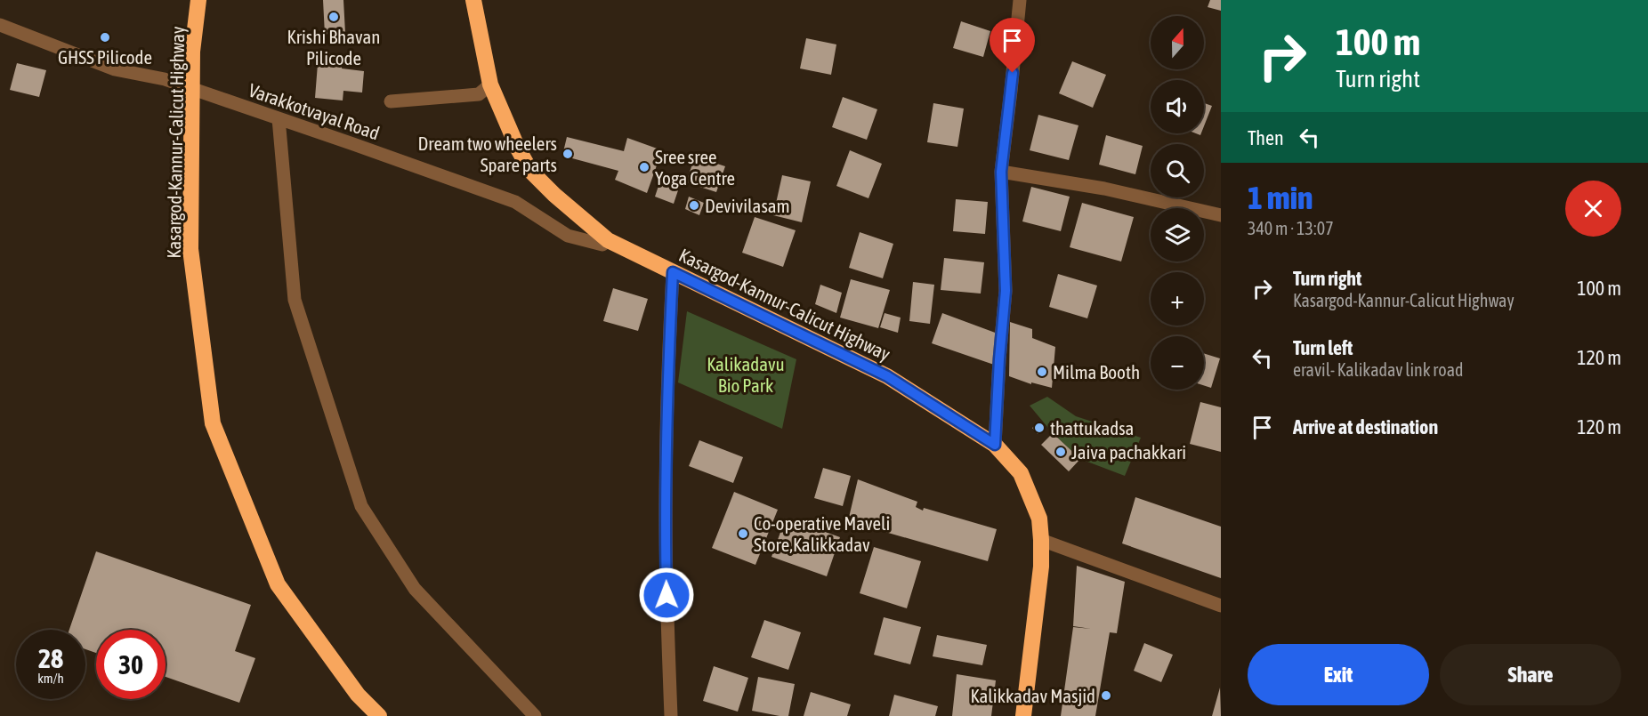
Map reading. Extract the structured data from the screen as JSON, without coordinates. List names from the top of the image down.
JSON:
{
  "streets": {
    "highway": ["Kasargod-Kannur-Calicut Highway"],
    "street": ["Varakkotvayal Road"]
  },
  "crossings": [
    ["Varakkotvayal Road", "Kasargod-Kannur-Calicut Highway"]
  ],
  "parks": ["Kalikadavu Bio Park"],
  "places": [
    "Krishi Bhavan Pilicode",
    "GHSS Pilicode",
    "Dream two wheelers Spare parts",
    "Sree sree Yoga Centre",
    "Devivilasam",
    "Milma Booth",
    "thattukadsa",
    "Jaiva pachakkari",
    "Co-operative Maveli Store,Kalikkadav",
    "Kalikkadav Masjid"
  ],
  "north": "top",
  "page": {
    "turn": ["100 m", "Turn right"],
    "map_buttons": ["+", "−"],
    "then": "Then",
    "heading": ["1 min", "340 m · 13:07"],
    "list": [
      {
        "name": "Turn right",
        "note": "Kasargod-Kannur-Calicut Highway",
        "value": "100 m"
      },
      {
        "name": "Turn left",
        "note": "eravil- Kalikadav link road",
        "value": "120 m"
      },
      {
        "name": "Arrive at destination",
        "value": "120 m"
      }
    ],
    "speed": "28 km/h",
    "limit": "30",
    "buttons": ["Exit", "Share"]
  }
}
